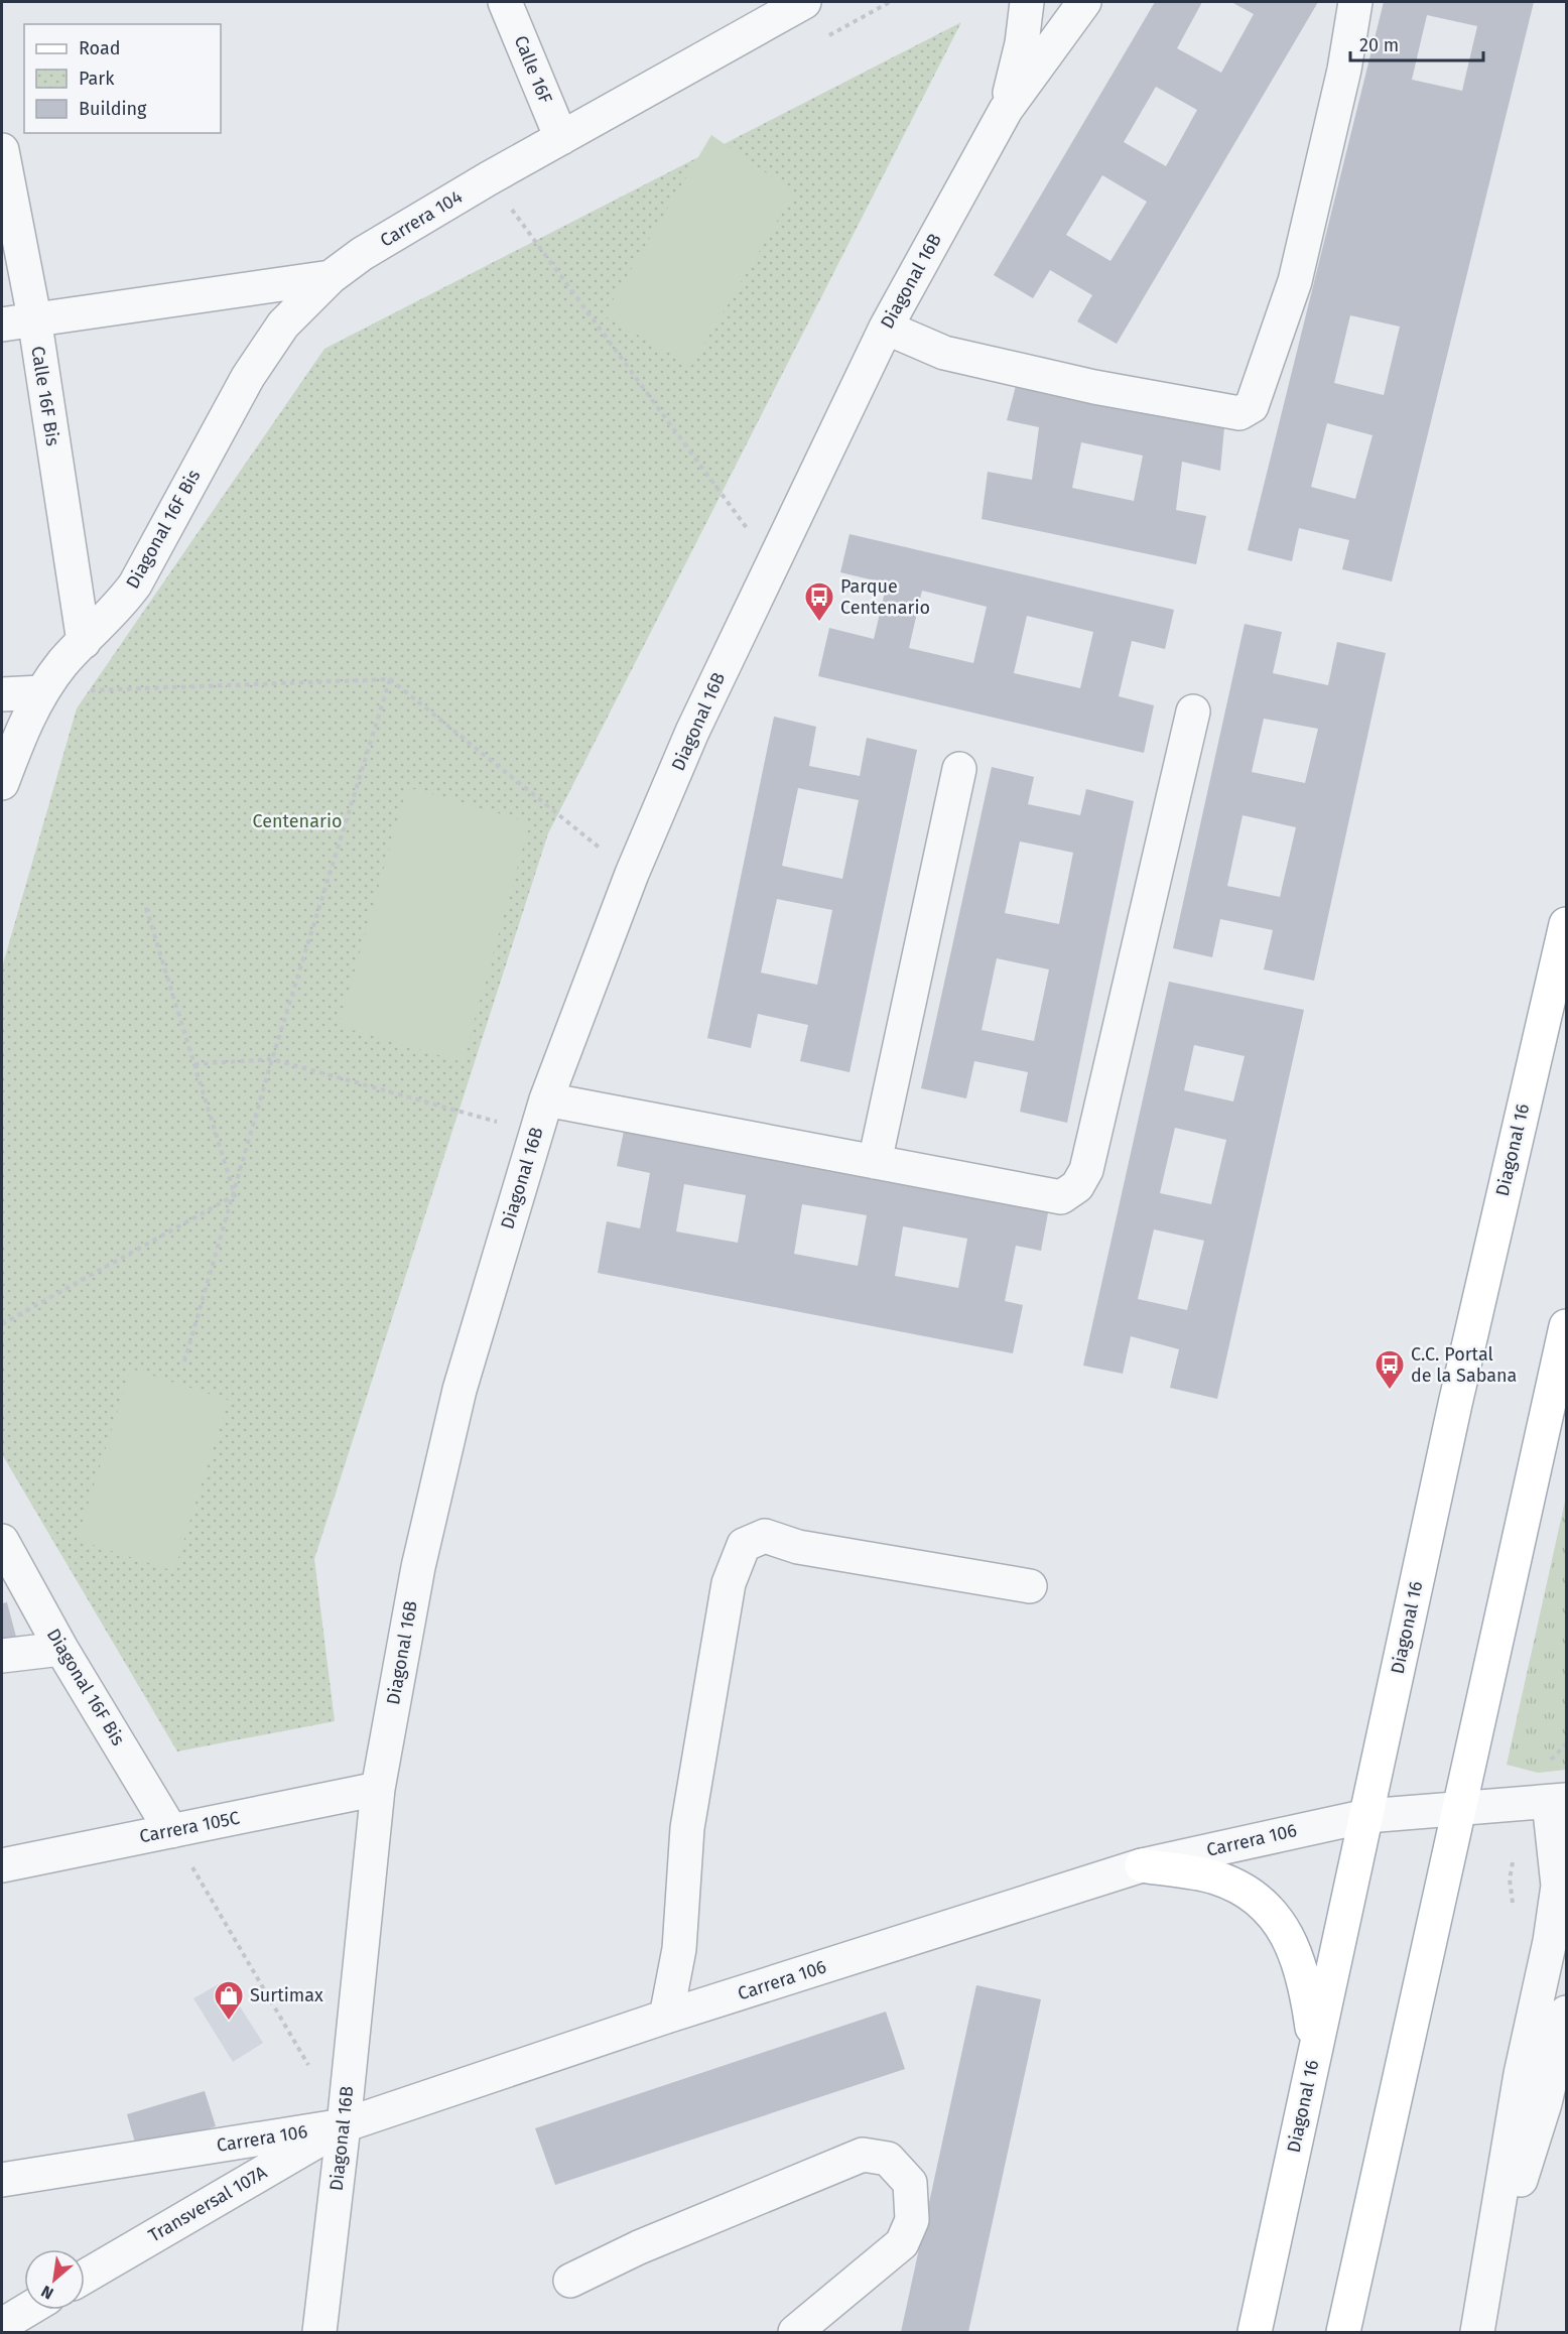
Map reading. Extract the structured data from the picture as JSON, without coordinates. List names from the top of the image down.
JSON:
{
  "streets": {
    "main road": ["Diagonal 16"],
    "street": [
      "Calle 16F",
      "Carrera 104",
      "Diagonal 16B",
      "Calle 16F Bis",
      "Diagonal 16F Bis",
      "Carrera 105C",
      "Carrera 106",
      "Transversal 107A"
    ]
  },
  "crossings": [
    ["Calle 16F", "Carrera 104"],
    ["Carrera 104", "Calle 16F Bis"],
    ["Carrera 104", "Diagonal 16F Bis"],
    ["Diagonal 16B", "Carrera 105C"],
    ["Diagonal 16B", "Carrera 106"],
    ["Diagonal 16B", "Transversal 107A"],
    ["Calle 16F Bis", "Diagonal 16F Bis"],
    ["Diagonal 16F Bis", "Carrera 105C"],
    ["Diagonal 16", "Carrera 106"],
    ["Carrera 106", "Transversal 107A"]
  ],
  "parks": ["Centenario"],
  "places": {
    "bus stop": ["Parque Centenario", "C.C. Portal de la Sabana"],
    "shop": ["Surtimax"]
  },
  "legend": ["Road", "Park", "Building"],
  "scale_bar": "20 m",
  "north": "bottom left"
}
